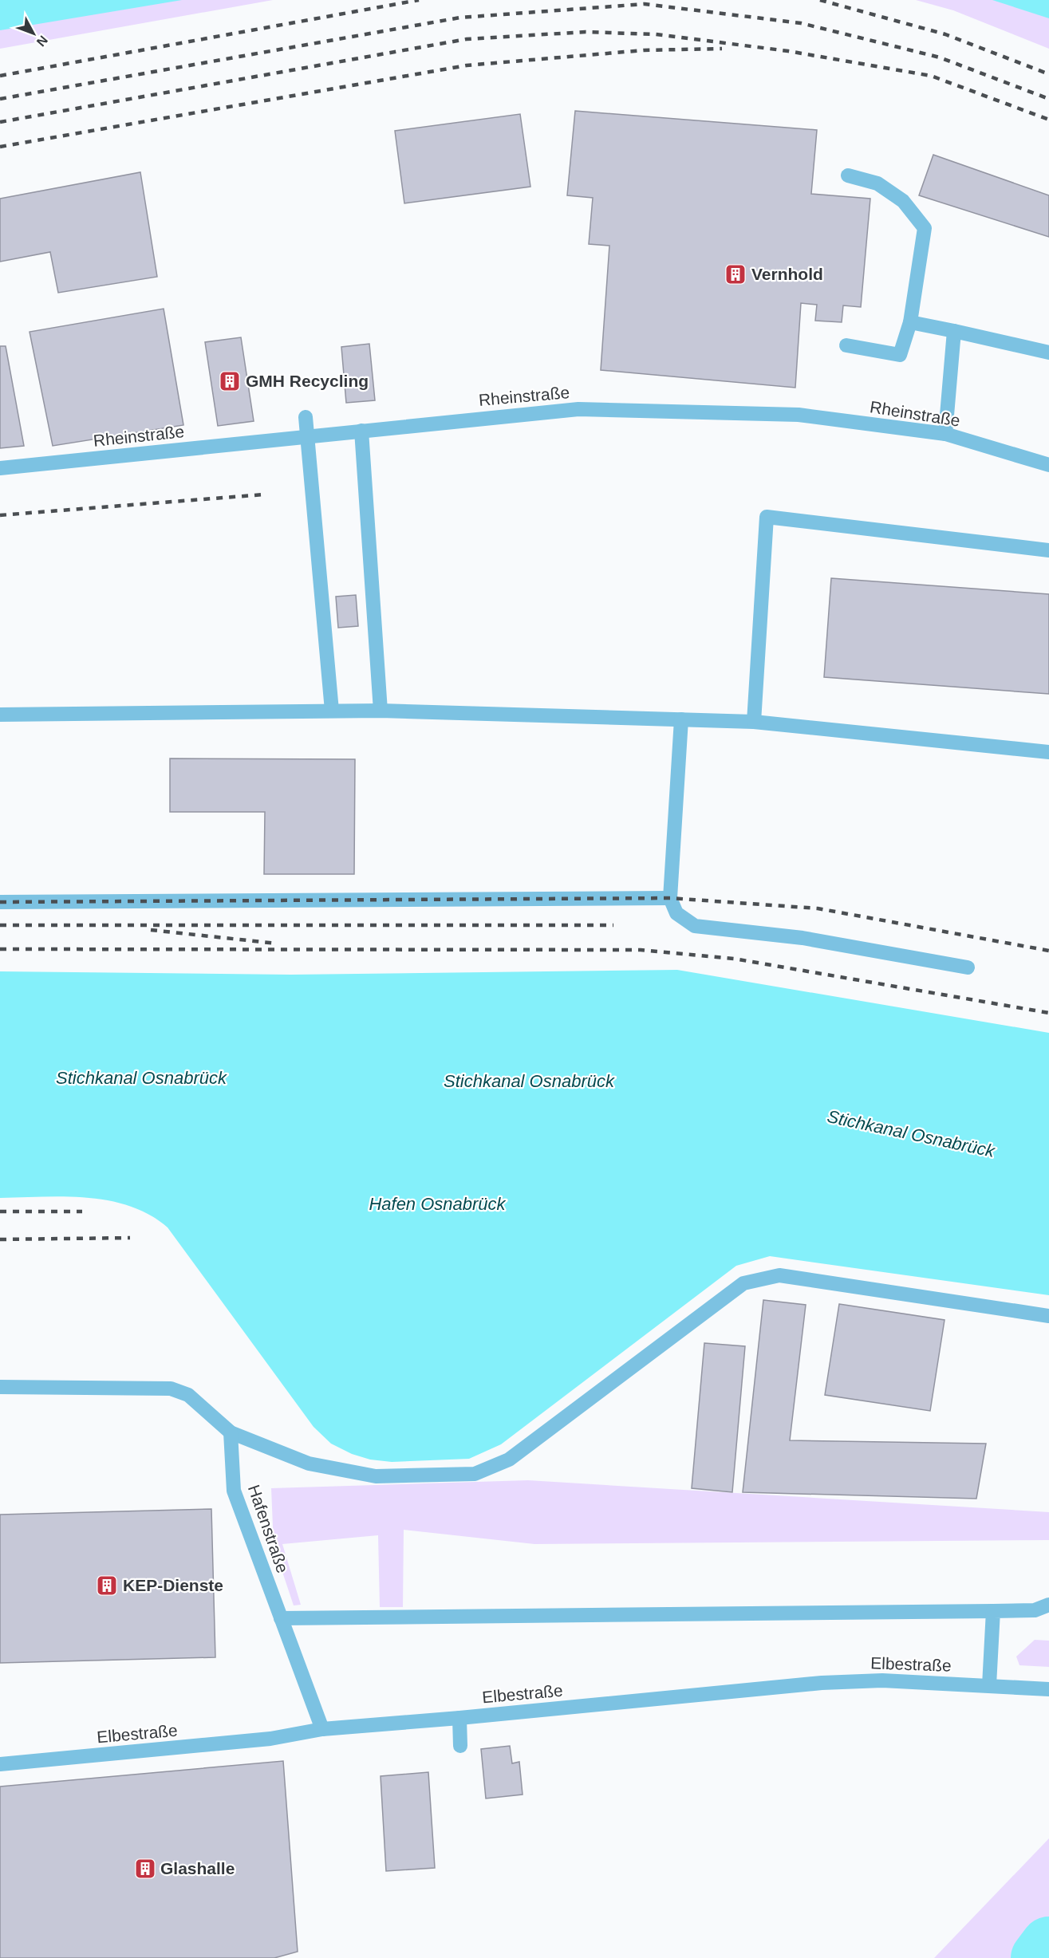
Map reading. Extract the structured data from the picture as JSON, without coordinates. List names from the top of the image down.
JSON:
{
  "streets": {
    "street": ["Rheinstraße", "Hafenstraße", "Elbestraße"]
  },
  "crossings": [
    ["Hafenstraße", "Elbestraße"]
  ],
  "water": ["Stichkanal Osnabrück", "Hafen Osnabrück"],
  "places": {
    "building": [
      "Vernhold",
      "GMH Recycling",
      "KEP-Dienste",
      "Glashalle"
    ]
  },
  "north": "bottom right"
}
